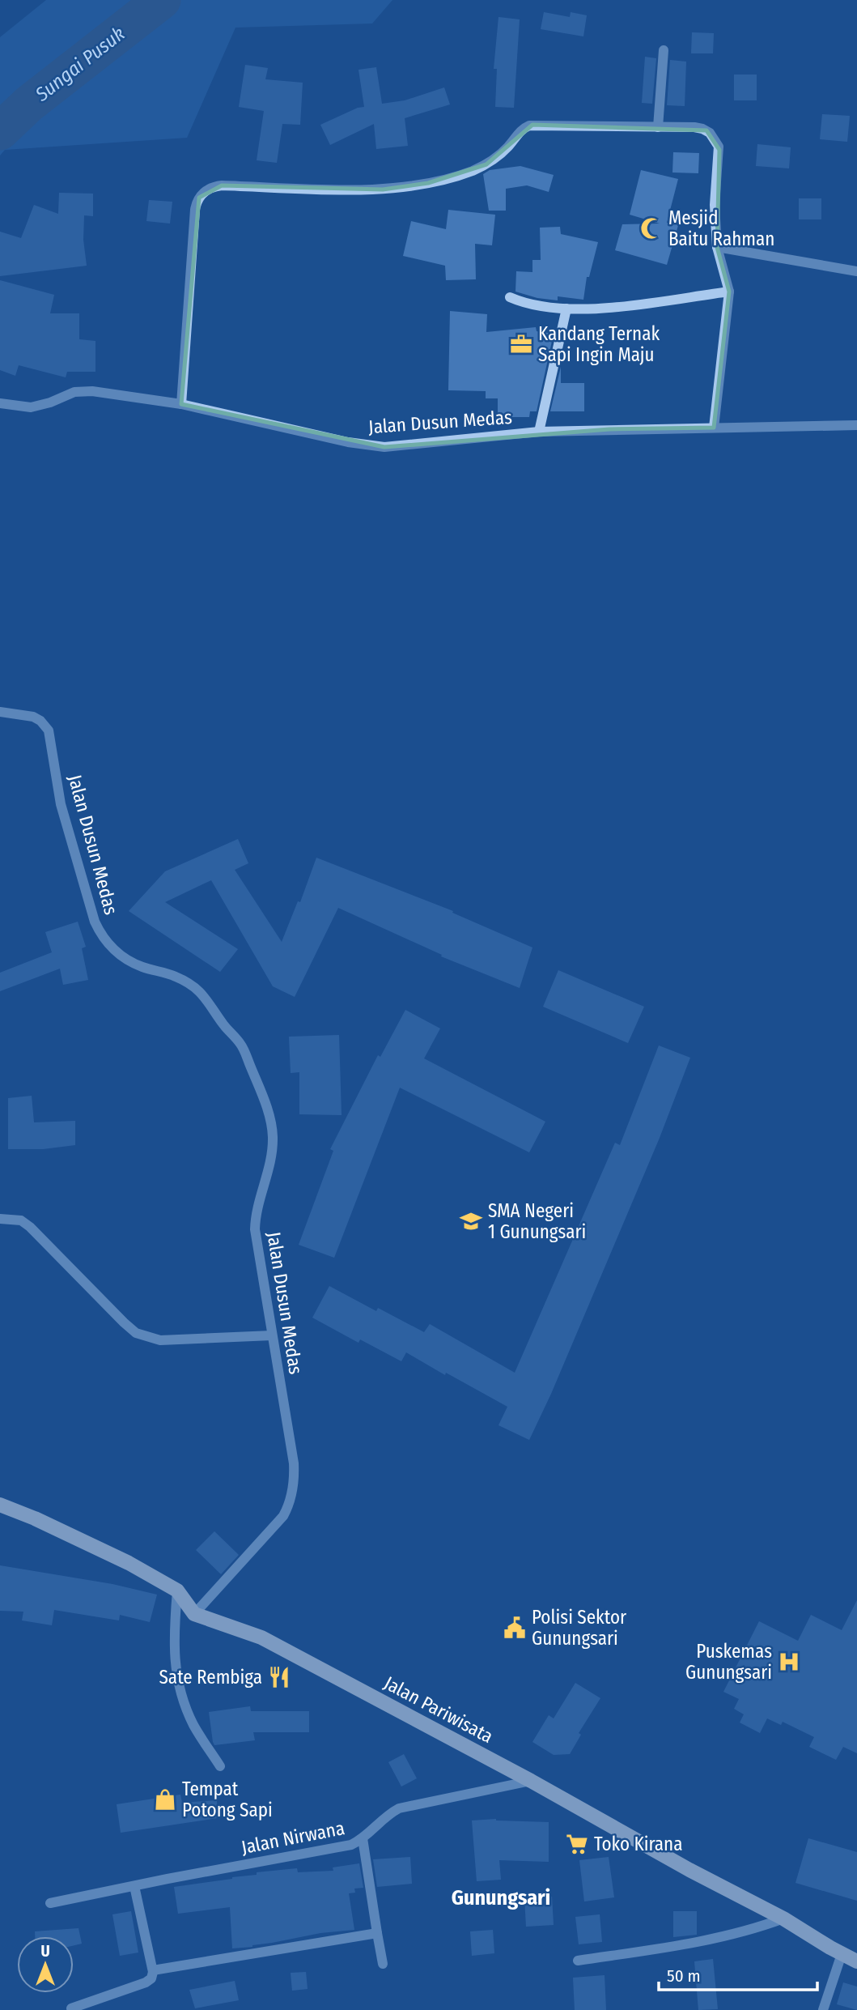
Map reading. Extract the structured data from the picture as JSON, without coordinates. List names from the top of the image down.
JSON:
{
  "streets": {
    "main road": ["Jalan Pariwisata"],
    "street": ["Jalan Dusun Medas", "Jalan Nirwana"]
  },
  "crossings": [
    ["Jalan Dusun Medas", "Jalan Pariwisata"],
    ["Jalan Pariwisata", "Jalan Nirwana"]
  ],
  "districts": ["Gunungsari"],
  "water": ["Sungai Pusuk"],
  "places": {
    "mosque": ["Mesjid Baitu Rahman"],
    "office": ["Kandang Ternak Sapi Ingin Maju"],
    "school or university": ["SMA Negeri 1 Gunungsari"],
    "public building": ["Polisi Sektor Gunungsari"],
    "hospital": ["Puskemas Gunungsari"],
    "restaurant": ["Sate Rembiga"],
    "shop": ["Tempat Potong Sapi"],
    "supermarket": ["Toko Kirana"]
  },
  "scale_bar": "50 m",
  "north": "top"
}
